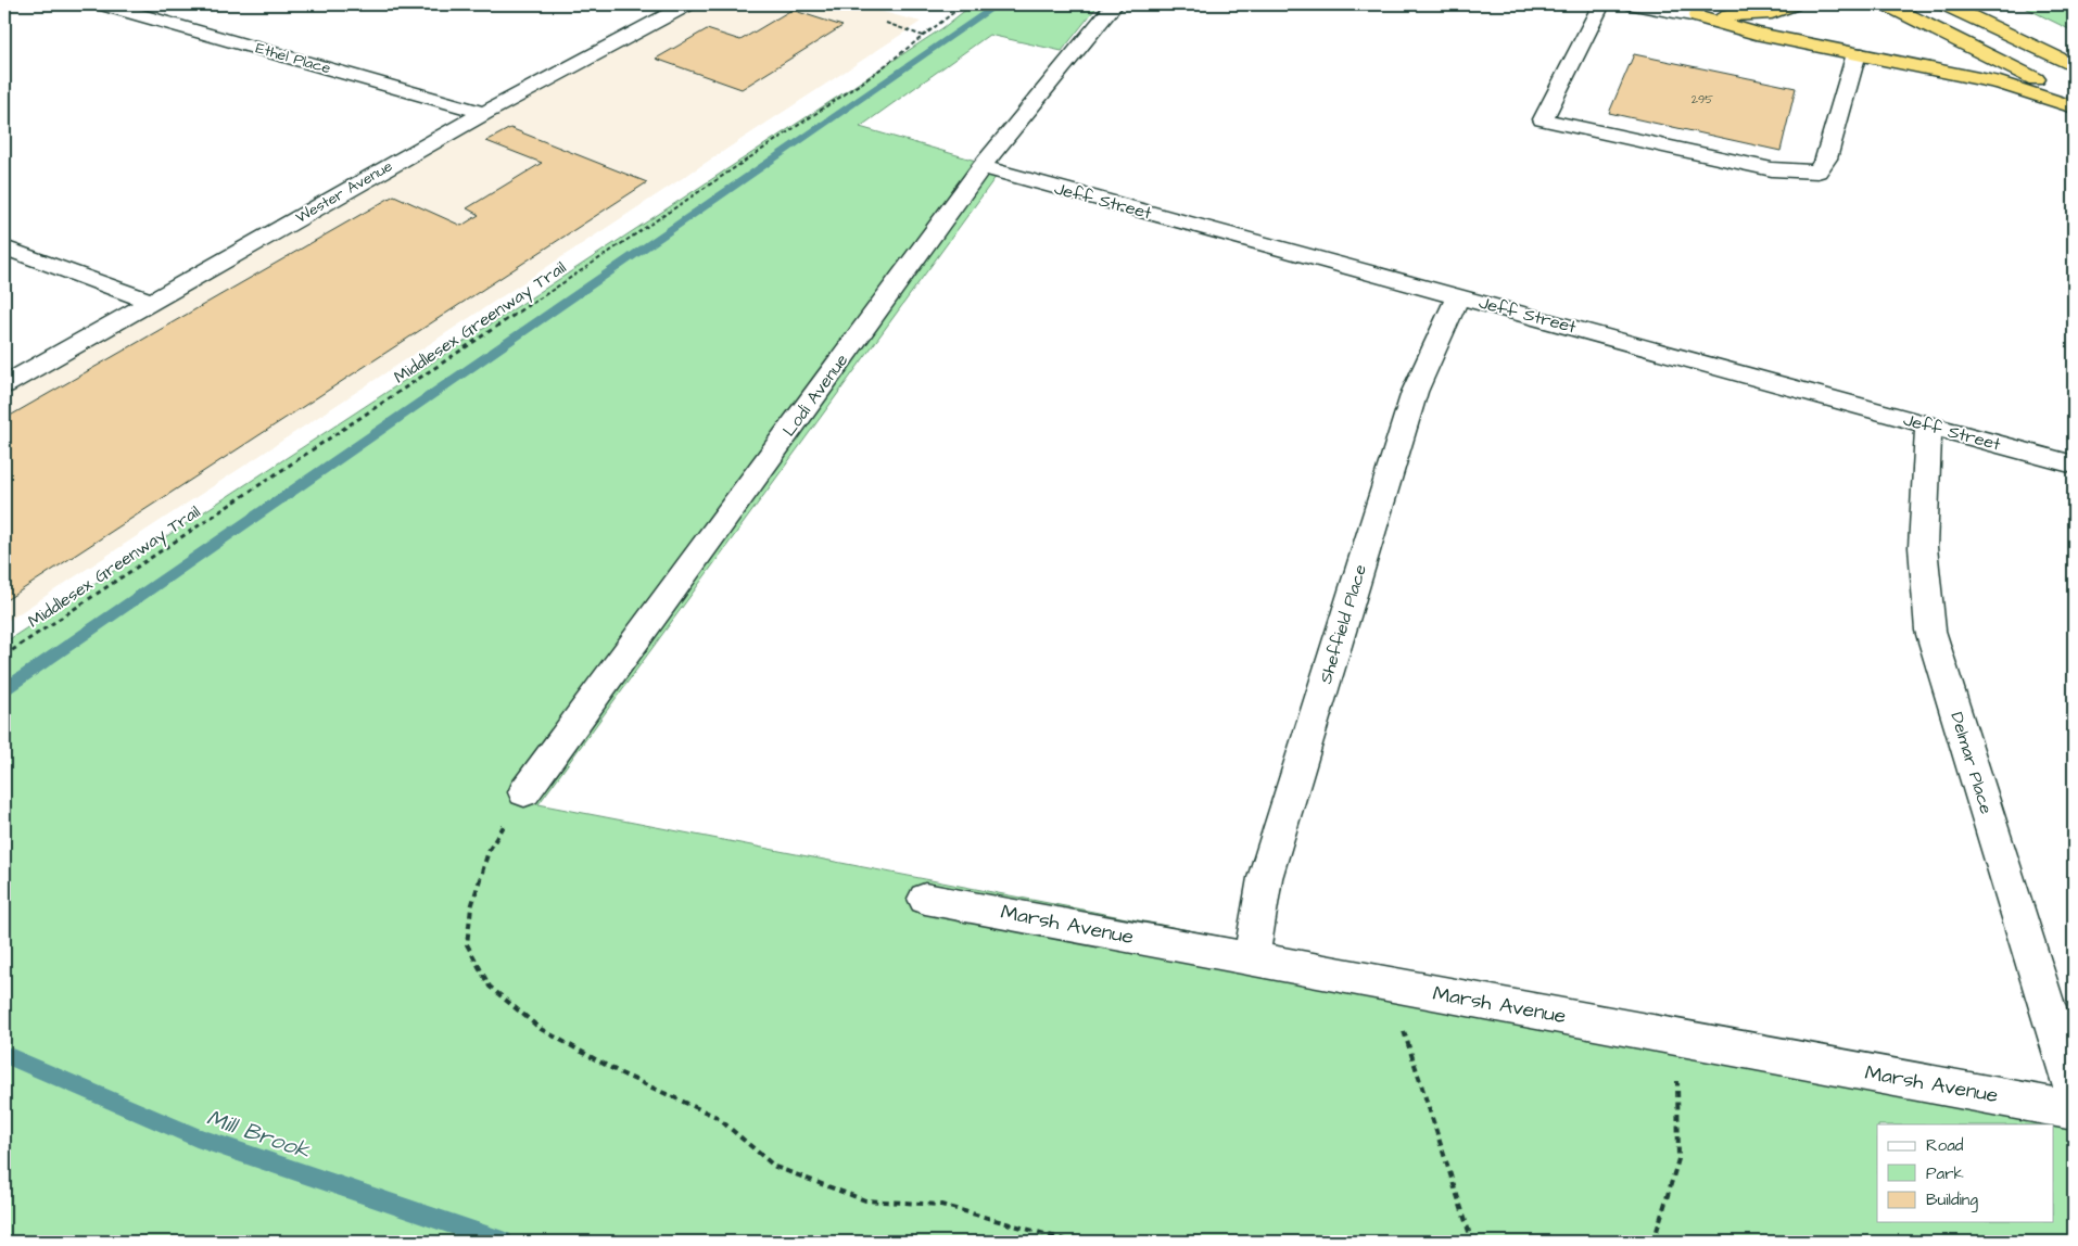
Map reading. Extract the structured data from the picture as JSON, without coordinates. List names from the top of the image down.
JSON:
{
  "streets": {
    "street": [
      "Ethel Place",
      "Wester Avenue",
      "Jeff Street",
      "Lodi Avenue",
      "Sheffield Place",
      "Delmar Place",
      "Marsh Avenue"
    ],
    "path": ["Middlesex Greenway Trail"]
  },
  "crossings": [
    ["Ethel Place", "Wester Avenue"],
    ["Jeff Street", "Lodi Avenue"],
    ["Jeff Street", "Sheffield Place"],
    ["Jeff Street", "Delmar Place"],
    ["Sheffield Place", "Marsh Avenue"]
  ],
  "water": ["Mill Brook"],
  "house_numbers": ["295"],
  "legend": ["Road", "Park", "Building"]
}
